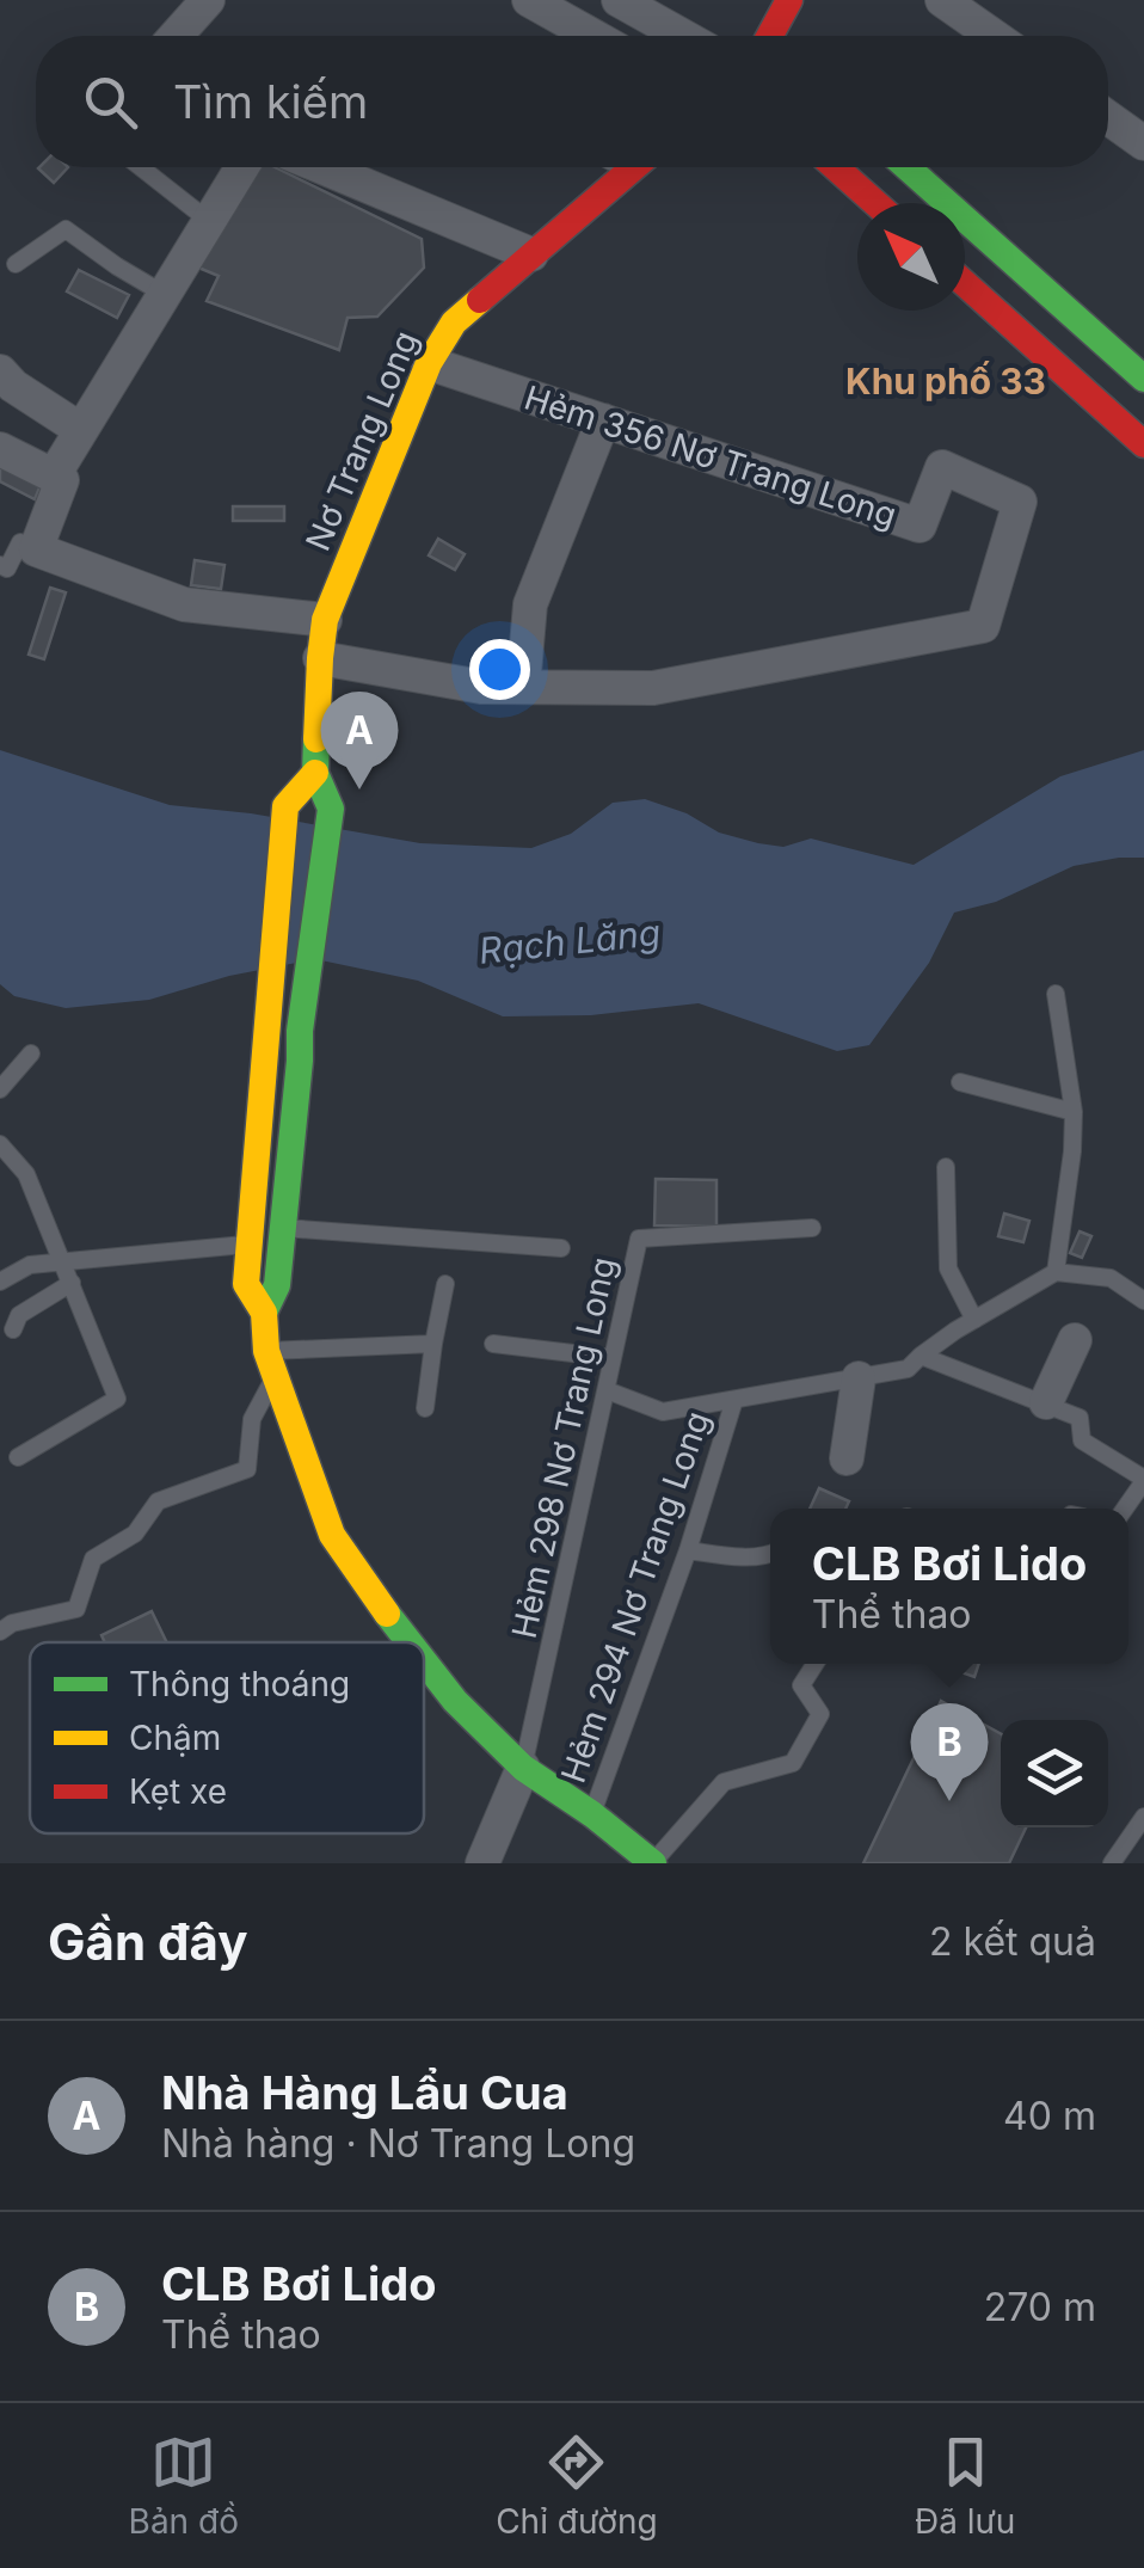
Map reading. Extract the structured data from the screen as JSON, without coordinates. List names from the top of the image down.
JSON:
{
  "streets": {
    "main road": ["Nơ Trang Long"],
    "street": ["Hẻm 356 Nơ Trang Long"],
    "lane": ["Hẻm 298 Nơ Trang Long", "Hẻm 294 Nơ Trang Long"]
  },
  "crossings": [
    ["Nơ Trang Long", "Hẻm 356 Nơ Trang Long"]
  ],
  "districts": ["Khu phố 33"],
  "water": ["Rạch Lăng"],
  "legend": ["Thông thoáng", "Chậm", "Kẹt xe"],
  "north": "top left",
  "page": {
    "search": "Tìm kiếm",
    "pins": ["A", "B"],
    "popup": ["CLB Bơi Lido", "Thể thao"],
    "heading": ["Gần đây", "2 kết quả"],
    "list": [
      {
        "mark": "A",
        "name": "Nhà Hàng Lẩu Cua",
        "note": "Nhà hàng · Nơ Trang Long",
        "value": "40 m"
      },
      {
        "mark": "B",
        "name": "CLB Bơi Lido",
        "note": "Thể thao",
        "value": "270 m"
      }
    ],
    "nav": ["Bản đồ", "Chỉ đường", "Đã lưu"]
  }
}
